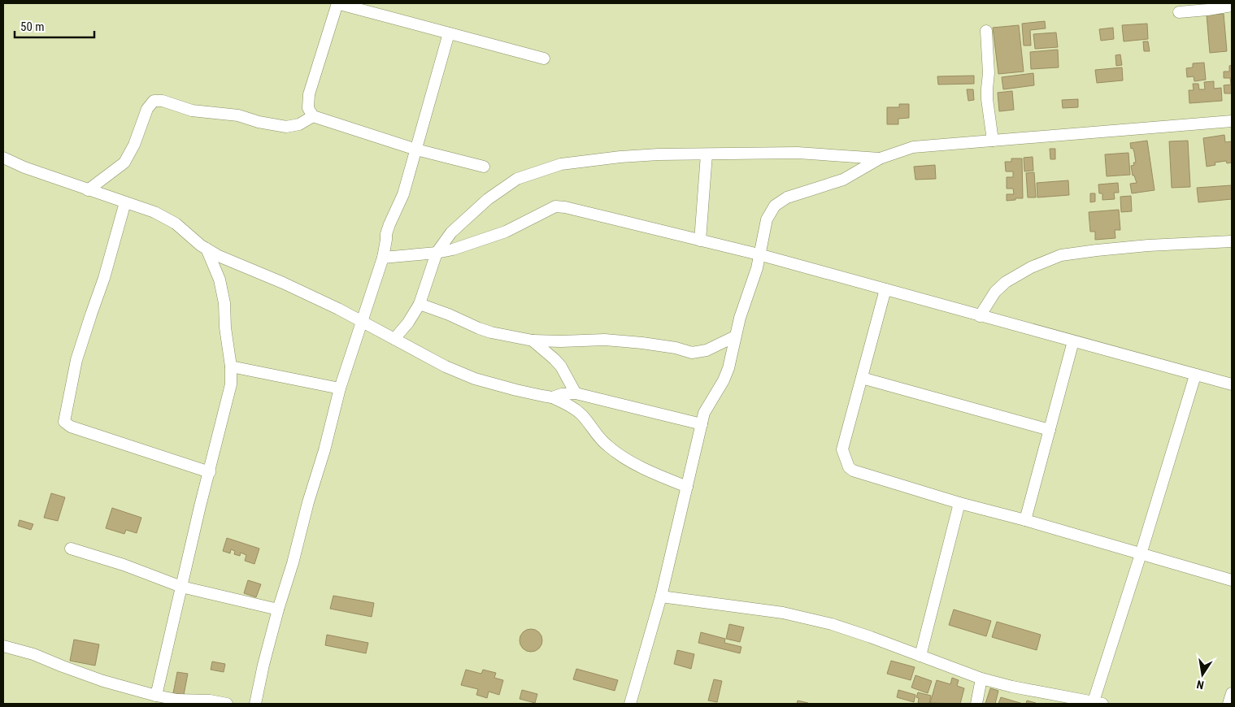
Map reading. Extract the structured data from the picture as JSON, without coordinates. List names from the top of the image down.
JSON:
{
  "scale_bar": "50 m",
  "north": "bottom"
}
